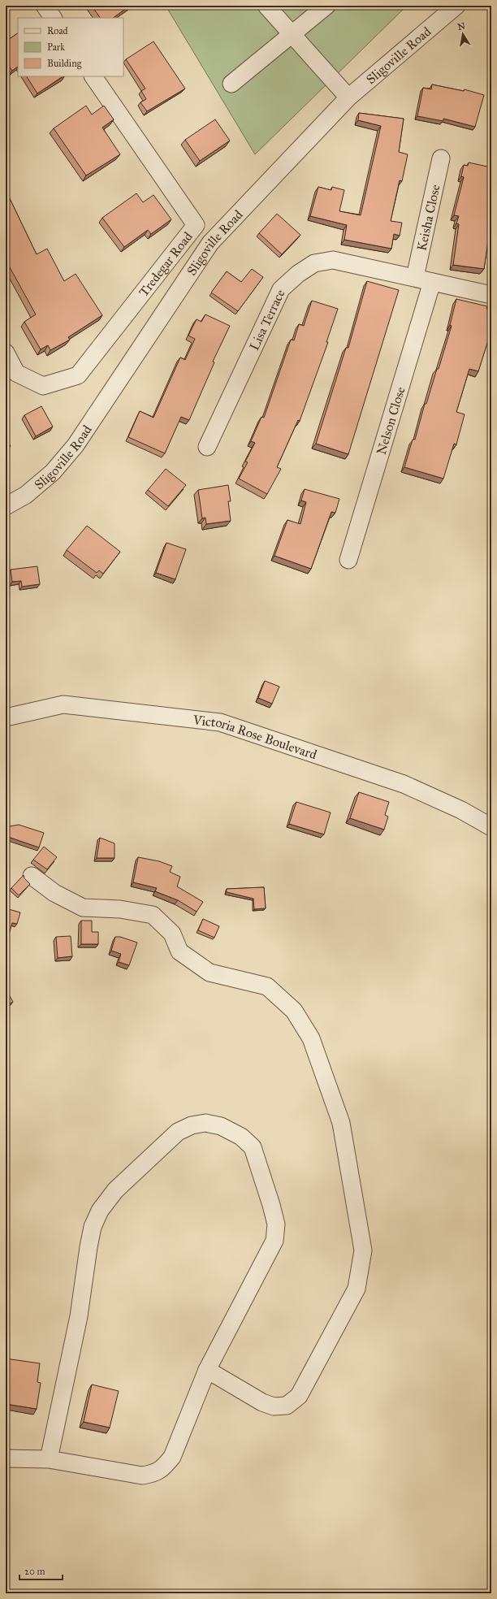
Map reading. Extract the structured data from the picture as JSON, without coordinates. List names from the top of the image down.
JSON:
{
  "streets": {
    "street": [
      "Sligoville Road",
      "Keisha Close",
      "Tredegar Road",
      "Lisa Terrace",
      "Nelson Close",
      "Victoria Rose Boulevard"
    ]
  },
  "crossings": [
    ["Keisha Close", "Lisa Terrace"],
    ["Lisa Terrace", "Nelson Close"]
  ],
  "legend": ["Road", "Park", "Building"],
  "scale_bar": "20 m",
  "north": "top"
}
